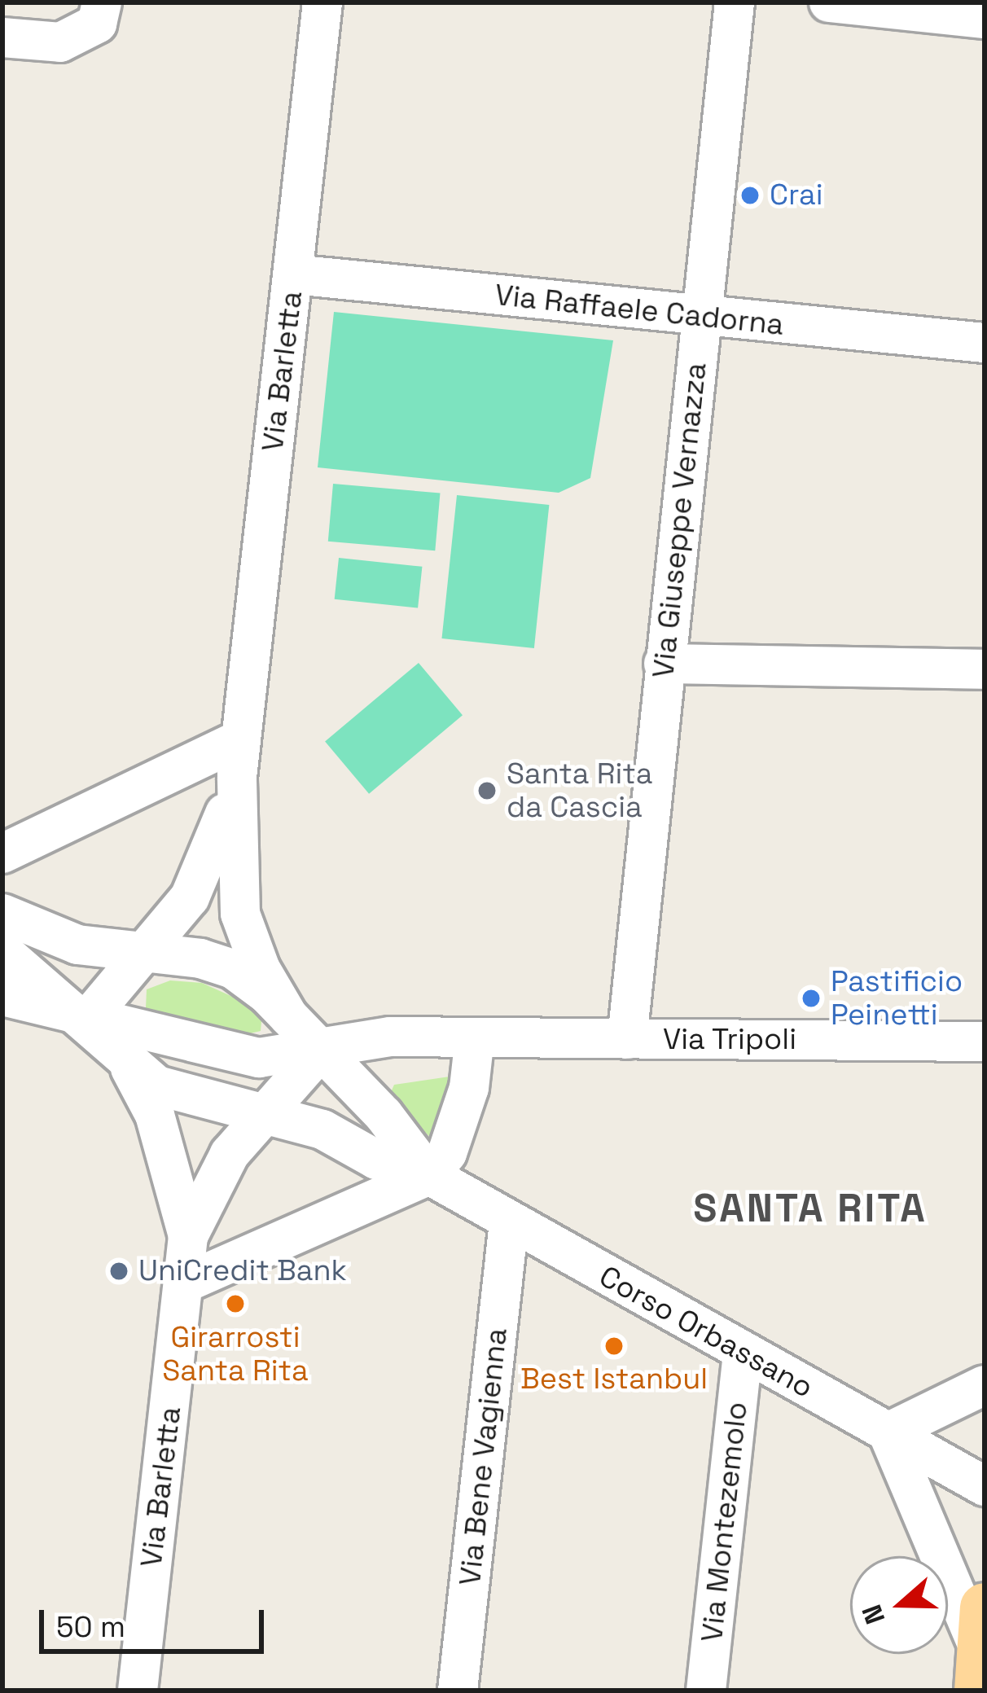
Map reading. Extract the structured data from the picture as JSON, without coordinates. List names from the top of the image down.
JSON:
{
  "streets": {
    "street": [
      "Via Raffaele Cadorna",
      "Via Barletta",
      "Via Giuseppe Vernazza",
      "Via Tripoli",
      "Corso Orbassano",
      "Via Bene Vagienna",
      "Via Montezemolo"
    ]
  },
  "crossings": [
    ["Via Raffaele Cadorna", "Via Barletta"],
    ["Via Raffaele Cadorna", "Via Giuseppe Vernazza"],
    ["Via Giuseppe Vernazza", "Via Tripoli"],
    ["Corso Orbassano", "Via Bene Vagienna"],
    ["Corso Orbassano", "Via Montezemolo"]
  ],
  "districts": ["SANTA RITA"],
  "places": [
    "Crai",
    "Santa Rita da Cascia",
    "Pastificio Peinetti",
    "UniCredit Bank",
    "Girarrosti Santa Rita",
    "Best Istanbul"
  ],
  "scale_bar": "50 m",
  "north": "left"
}
